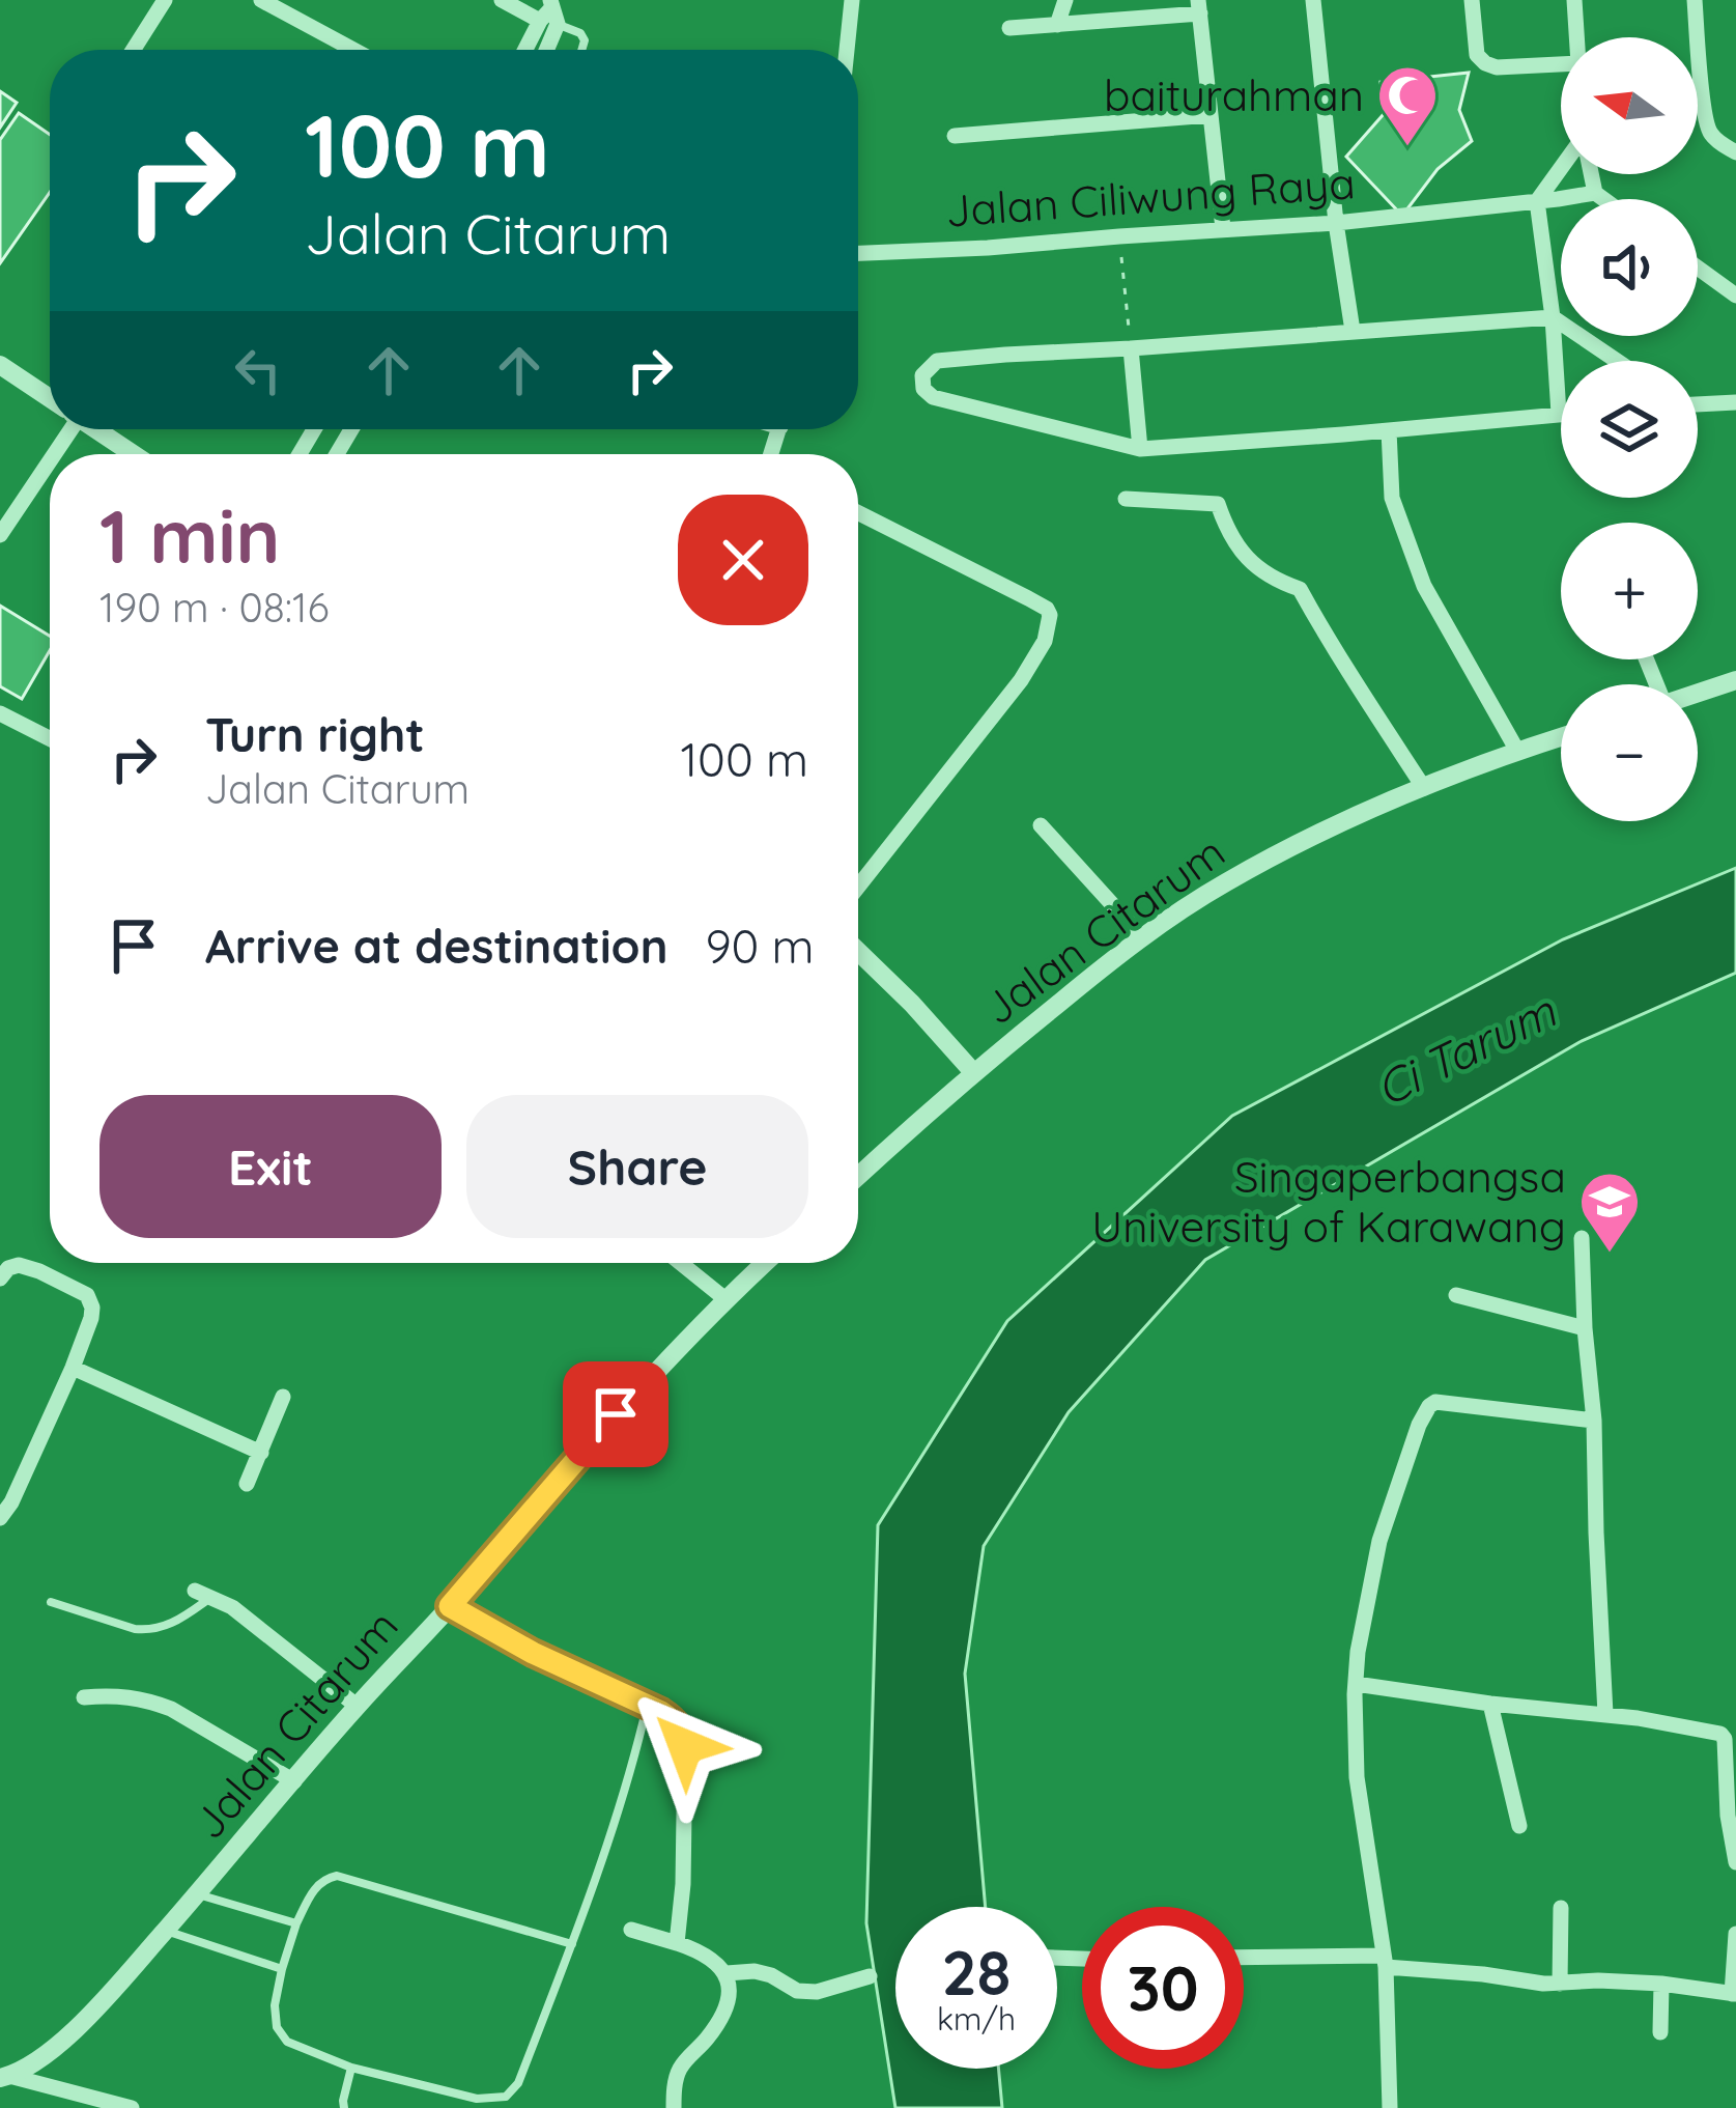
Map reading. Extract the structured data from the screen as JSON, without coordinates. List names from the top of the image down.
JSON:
{
  "streets": {
    "street": ["Jalan Ciliwung Raya", "Jalan Citarum"]
  },
  "water": ["Ci Tarum"],
  "places": {
    "mosque": ["baiturahman"],
    "school or university": ["Singaperbangsa University of Karawang"]
  },
  "north": "left",
  "page": {
    "map_buttons": ["+", "−"],
    "turn": ["100 m", "Jalan Citarum"],
    "heading": ["1 min", "190 m · 08:16"],
    "list": [
      {
        "name": "Turn right",
        "note": "Jalan Citarum",
        "value": "100 m"
      },
      {
        "name": "Arrive at destination",
        "value": "90 m"
      }
    ],
    "buttons": ["Exit", "Share"],
    "speed": "28 km/h",
    "limit": "30"
  }
}
